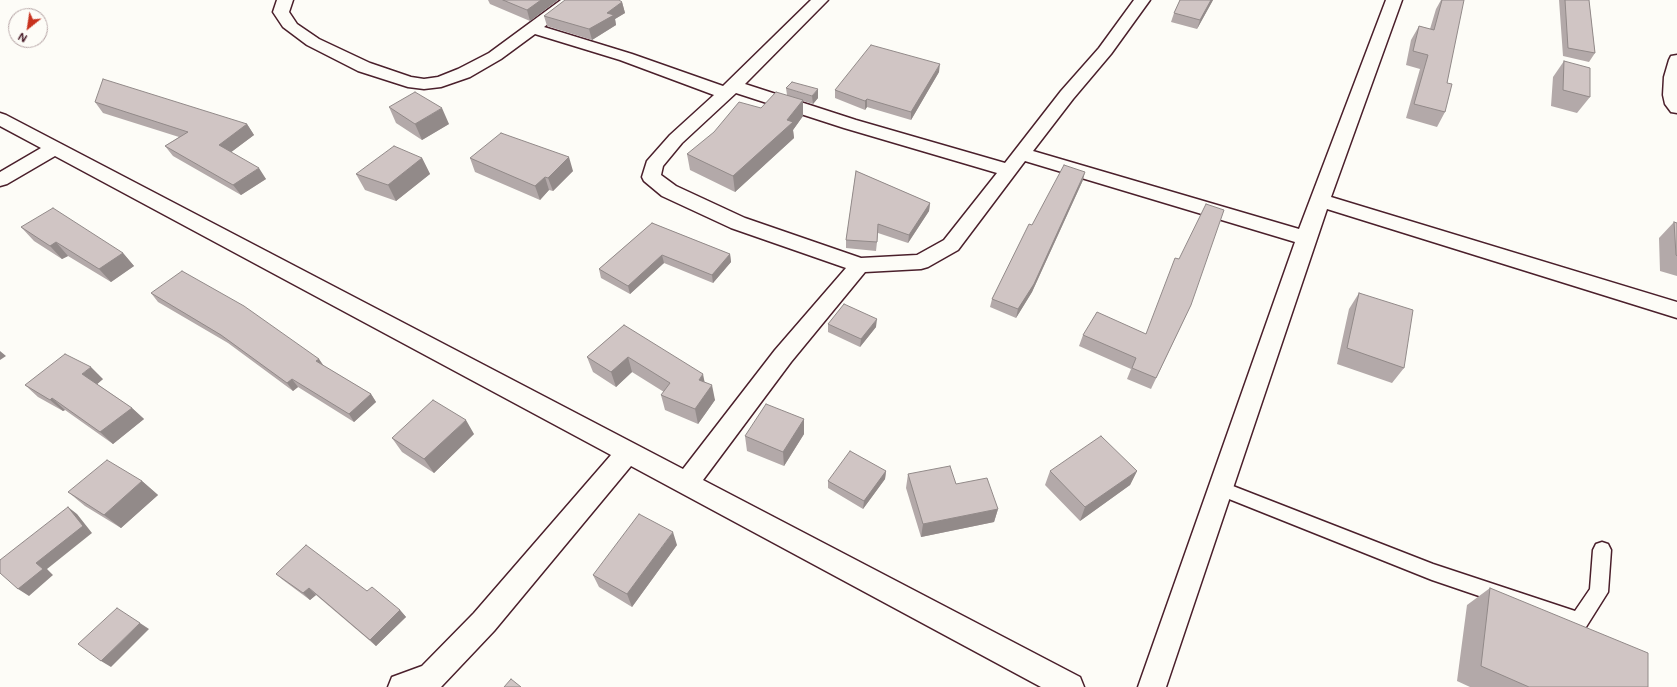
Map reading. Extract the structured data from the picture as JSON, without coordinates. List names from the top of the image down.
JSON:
{
  "north": "bottom left"
}
